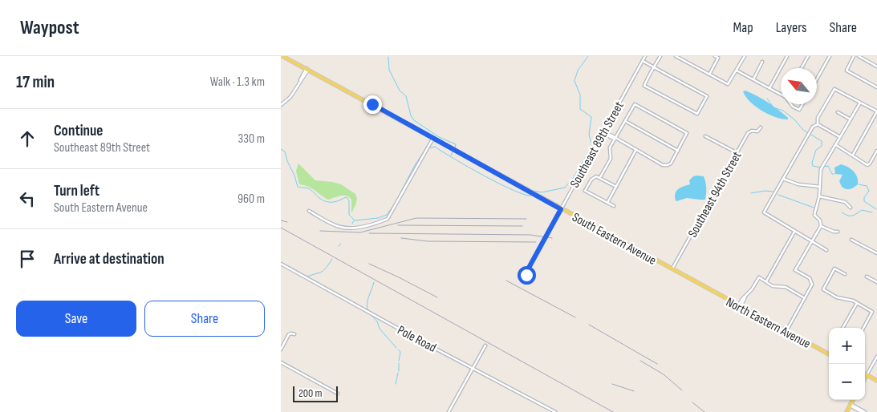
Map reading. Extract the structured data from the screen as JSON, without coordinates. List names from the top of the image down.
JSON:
{
  "streets": {
    "main road": ["South Eastern Avenue", "North Eastern Avenue"],
    "street": ["Southeast 89th Street", "Southeast 94th Street", "Pole Road"]
  },
  "crossings": [
    ["Southeast 89th Street", "South Eastern Avenue"],
    ["Southeast 94th Street", "South Eastern Avenue"],
    ["South Eastern Avenue", "North Eastern Avenue"]
  ],
  "scale_bar": "200 m",
  "north": "top left",
  "page": {
    "header": "Waypost",
    "nav": ["Map", "Layers", "Share"],
    "heading": ["17 min", "Walk · 1.3 km"],
    "list": [
      ["Continue", "Southeast 89th Street", "330 m"],
      ["Turn left", "South Eastern Avenue", "960 m"],
      "Arrive at destination"
    ],
    "buttons": ["Save", "Share"],
    "map_buttons": ["+", "−"],
    "scale": "200 m"
  }
}
